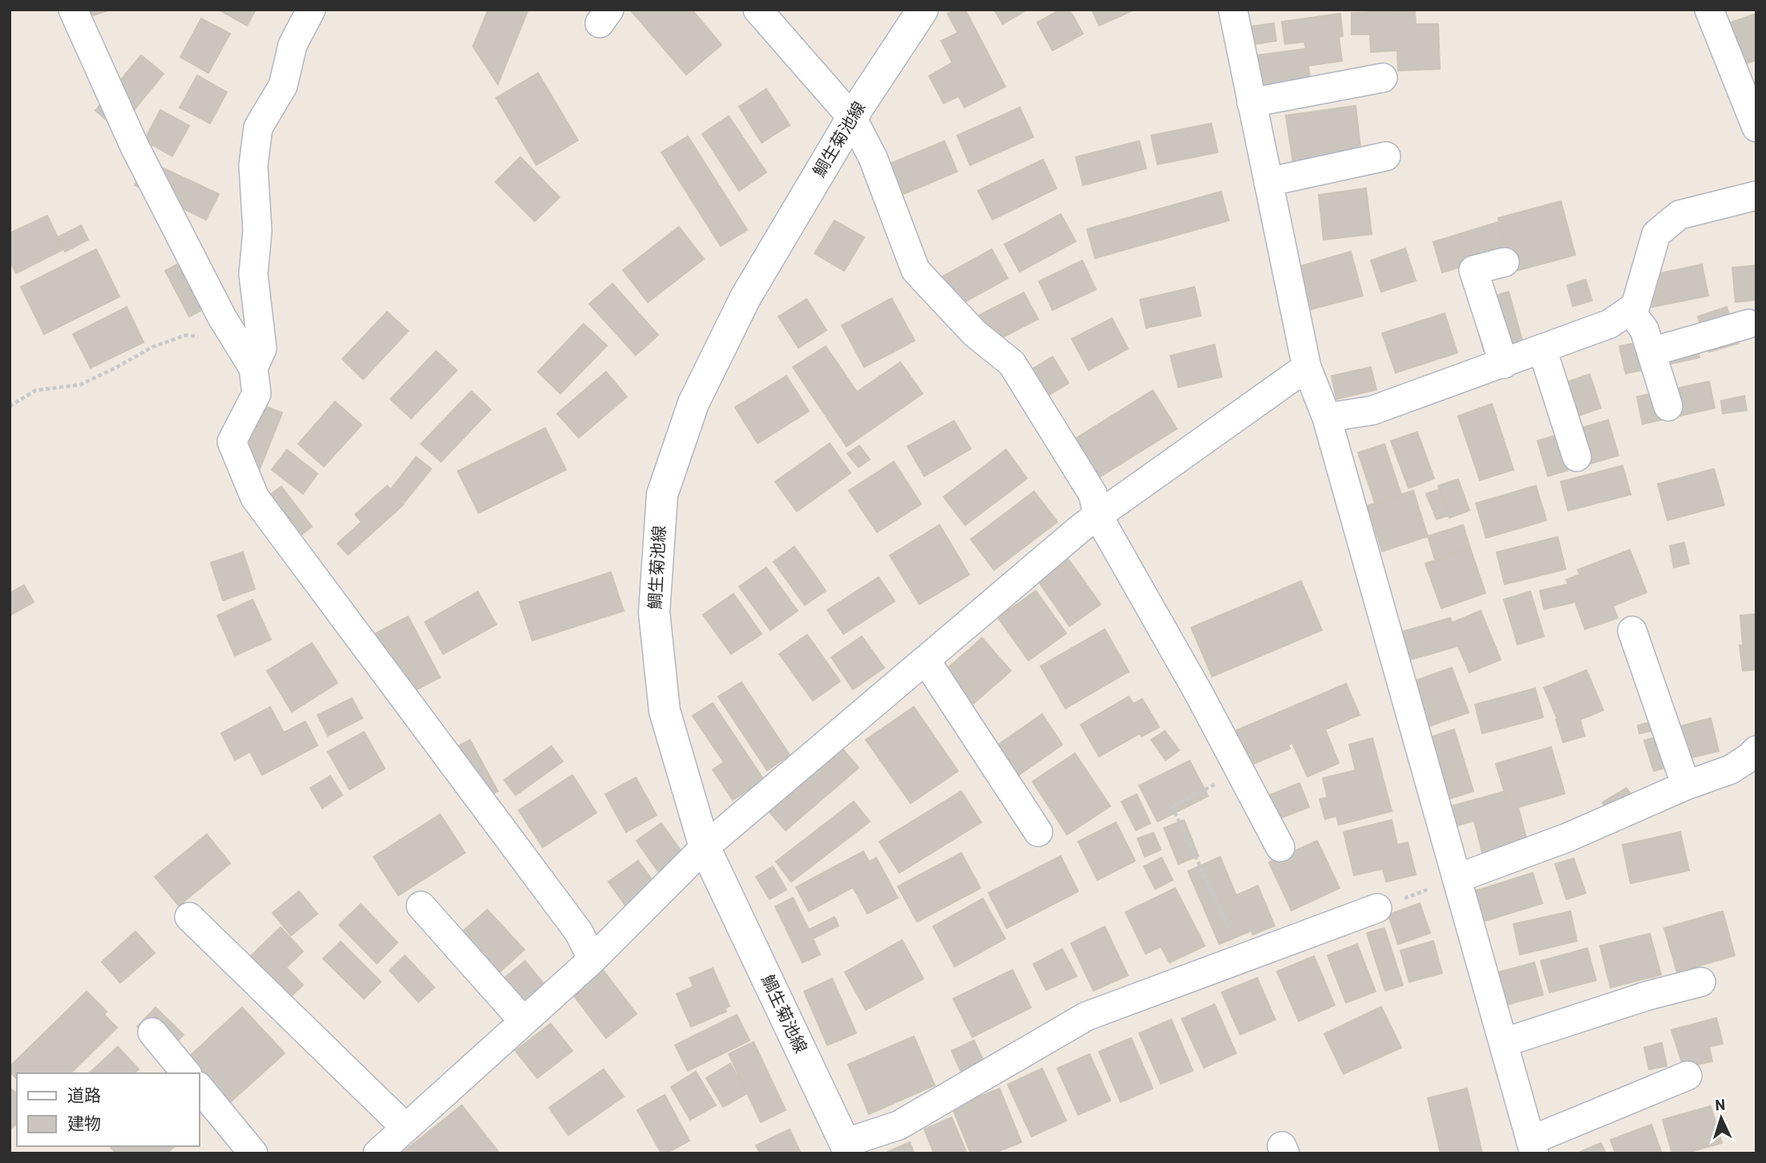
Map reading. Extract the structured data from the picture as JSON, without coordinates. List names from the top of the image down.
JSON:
{
  "streets": {
    "main road": ["鯛生菊池線"]
  },
  "legend": ["道路", "建物"],
  "north": "top"
}
